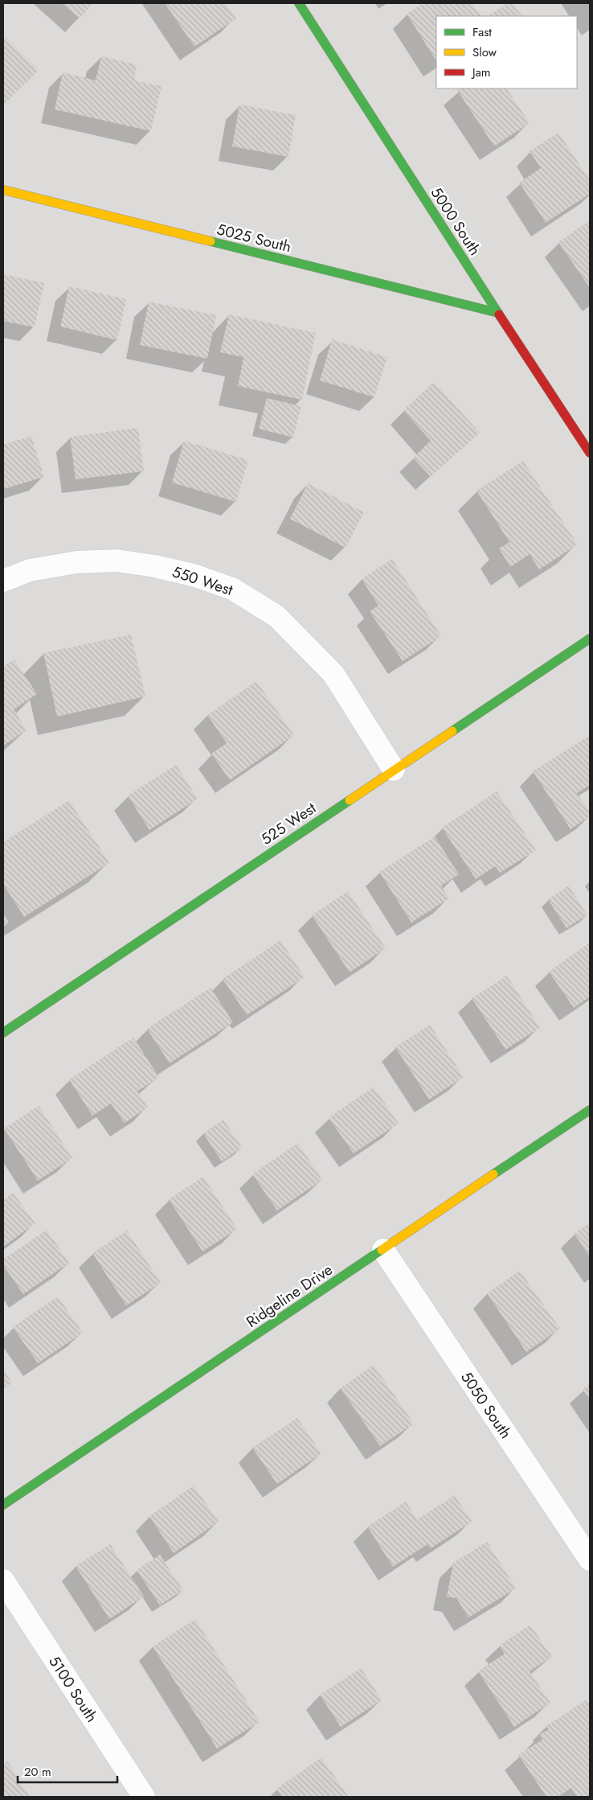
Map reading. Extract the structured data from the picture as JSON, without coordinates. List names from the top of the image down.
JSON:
{
  "streets": {
    "street": [
      "5000 South",
      "5025 South",
      "550 West",
      "525 West",
      "Ridgeline Drive",
      "5050 South",
      "5100 South"
    ]
  },
  "crossings": [
    ["5000 South", "5025 South"],
    ["550 West", "525 West"],
    ["Ridgeline Drive", "5050 South"]
  ],
  "legend": ["Fast", "Slow", "Jam"],
  "scale_bar": "20 m"
}
